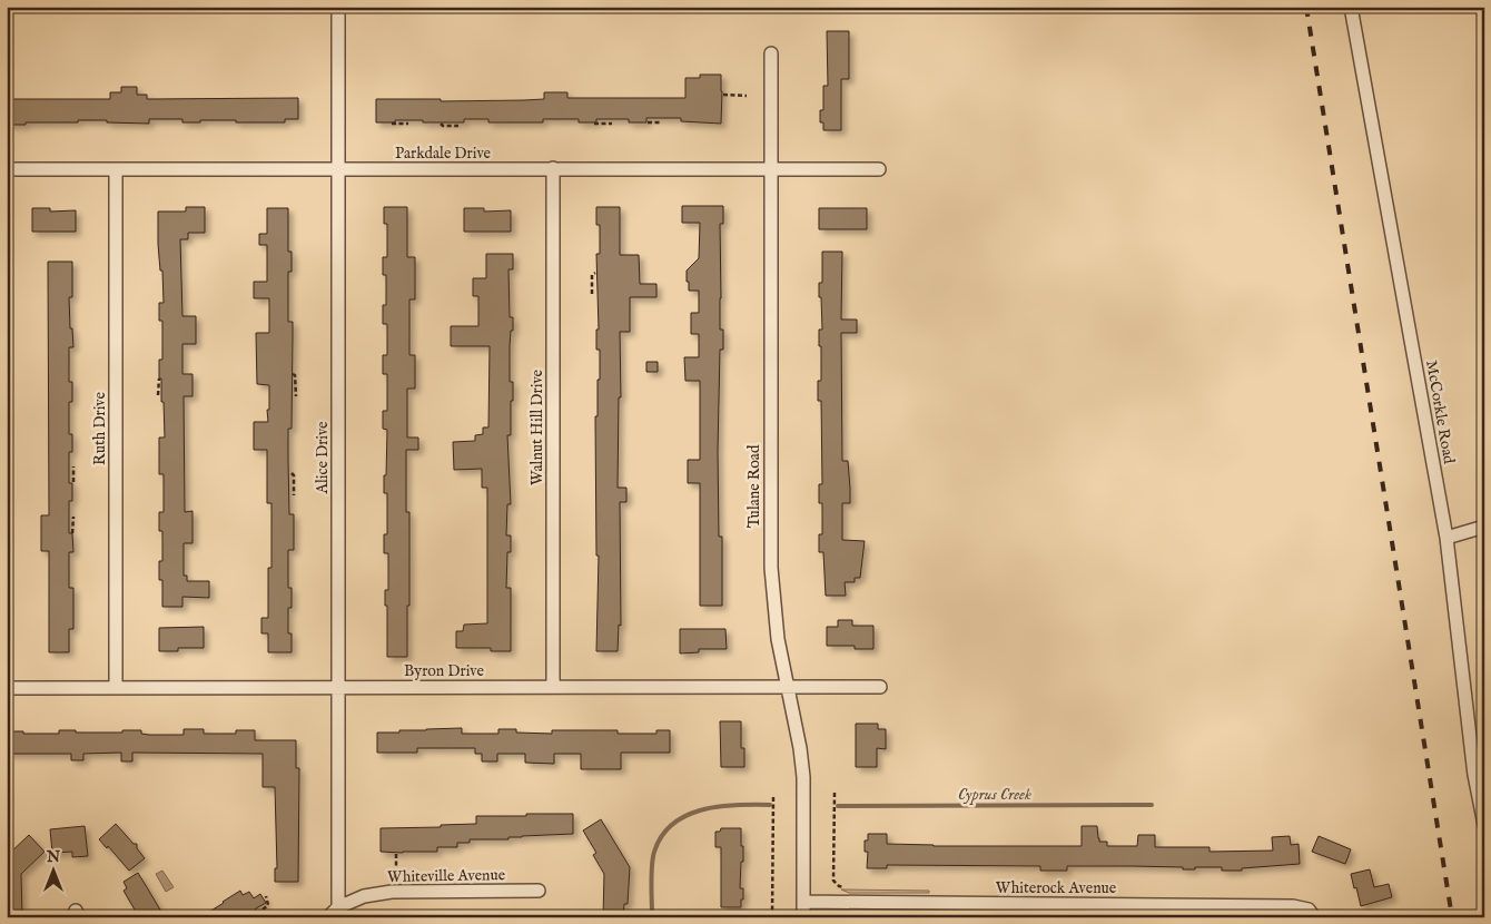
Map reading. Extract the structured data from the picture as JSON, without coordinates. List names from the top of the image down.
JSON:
{
  "streets": {
    "street": [
      "Parkdale Drive",
      "McCorkle Road",
      "Walnut Hill Drive",
      "Ruth Drive",
      "Alice Drive",
      "Tulane Road",
      "Byron Drive",
      "Whiteville Avenue",
      "Whiterock Avenue"
    ]
  },
  "crossings": [
    ["Parkdale Drive", "Walnut Hill Drive"],
    ["Parkdale Drive", "Ruth Drive"],
    ["Parkdale Drive", "Alice Drive"],
    ["Parkdale Drive", "Tulane Road"],
    ["Walnut Hill Drive", "Byron Drive"],
    ["Ruth Drive", "Byron Drive"],
    ["Alice Drive", "Byron Drive"],
    ["Alice Drive", "Whiteville Avenue"],
    ["Tulane Road", "Byron Drive"],
    ["Tulane Road", "Whiterock Avenue"]
  ],
  "water": ["Cyprus Creek"],
  "north": "top"
}
